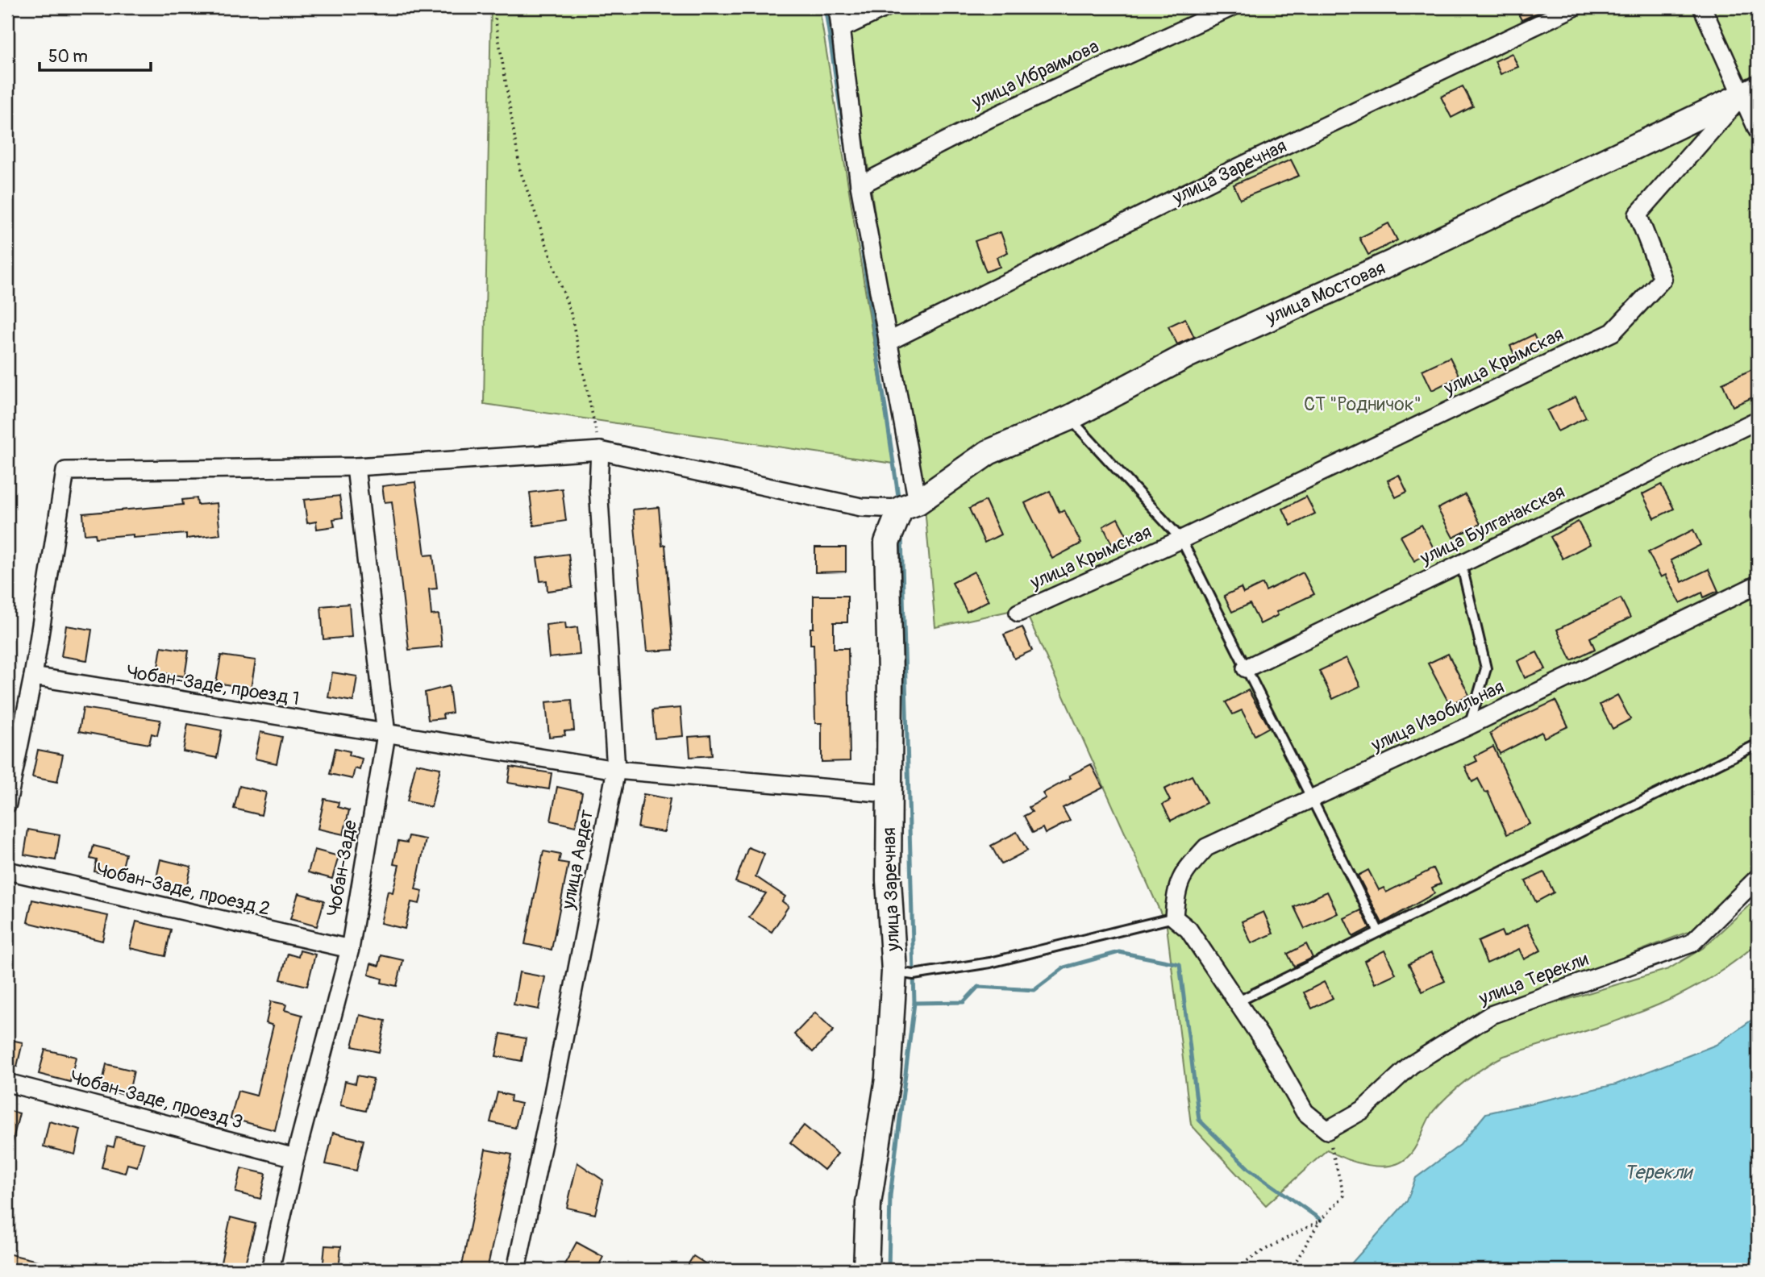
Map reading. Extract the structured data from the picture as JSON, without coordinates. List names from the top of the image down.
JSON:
{
  "streets": {
    "street": [
      "улица Ибраимова",
      "улица Заречная",
      "улица Мостовая",
      "улица Крымская",
      "улица Булганакская",
      "Чобан-Заде, проезд 1",
      "улица Изобильная",
      "улица Авдет",
      "Чобан-Заде",
      "Чобан-Заде, проезд 2",
      "улица Терекли",
      "Чобан-Заде, проезд 3"
    ]
  },
  "crossings": [
    ["улица Заречная", "улица Мостовая"],
    ["улица Заречная", "Чобан-Заде, проезд 1"],
    ["улица Мостовая", "улица Крымская"],
    ["Чобан-Заде, проезд 1", "улица Авдет"],
    ["Чобан-Заде, проезд 1", "Чобан-Заде"],
    ["Чобан-Заде", "Чобан-Заде, проезд 2"],
    ["Чобан-Заде", "Чобан-Заде, проезд 3"]
  ],
  "water": ["Терекли"],
  "parks": ["СТ \"Родничок\""],
  "scale_bar": "50 m"
}
